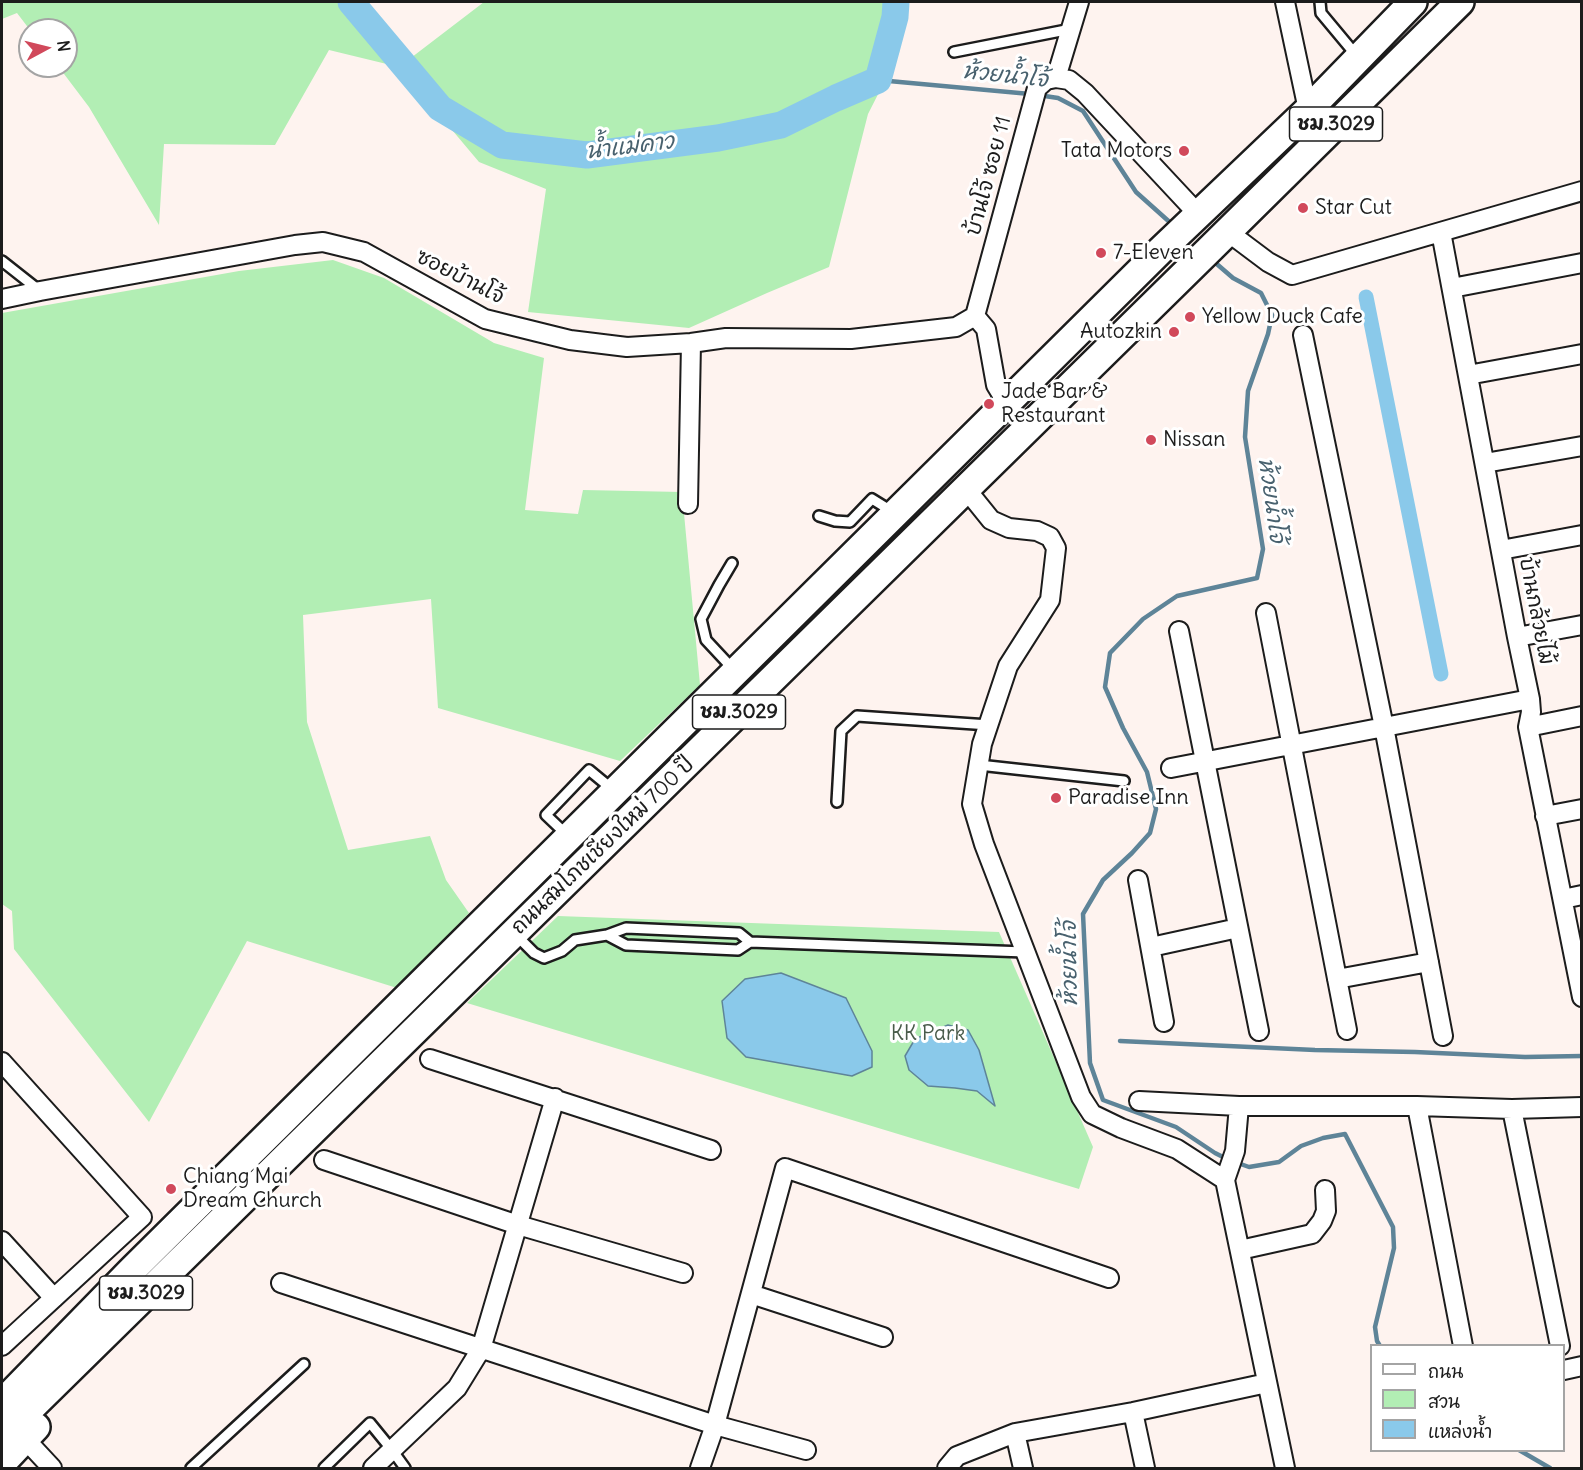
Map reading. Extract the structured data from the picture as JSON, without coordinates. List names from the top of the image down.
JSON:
{
  "streets": {
    "main road": ["ชม.3029", "ถนนสมโภชเชียงใหม่ 700 ปี"],
    "street": ["บ้านโจ้ ซอย 11", "ซอยบ้านโจ้", "บ้านกล้วยไม้"]
  },
  "crossings": [
    ["ชม.3029", "ถนนสมโภชเชียงใหม่ 700 ปี"],
    ["บ้านโจ้ ซอย 11", "ซอยบ้านโจ้"]
  ],
  "water": ["ห้วยน้ำโจ้", "น้ำแม่คาว"],
  "parks": ["KK Park"],
  "places": [
    "Tata Motors",
    "Star Cut",
    "7-Eleven",
    "Yellow Duck Cafe",
    "Autozkin",
    "Jade Bar & Restaurant",
    "Nissan",
    "Paradise Inn",
    "Chiang Mai Dream Church"
  ],
  "legend": ["ถนน", "สวน", "แหล่งน้ำ"],
  "north": "right"
}
